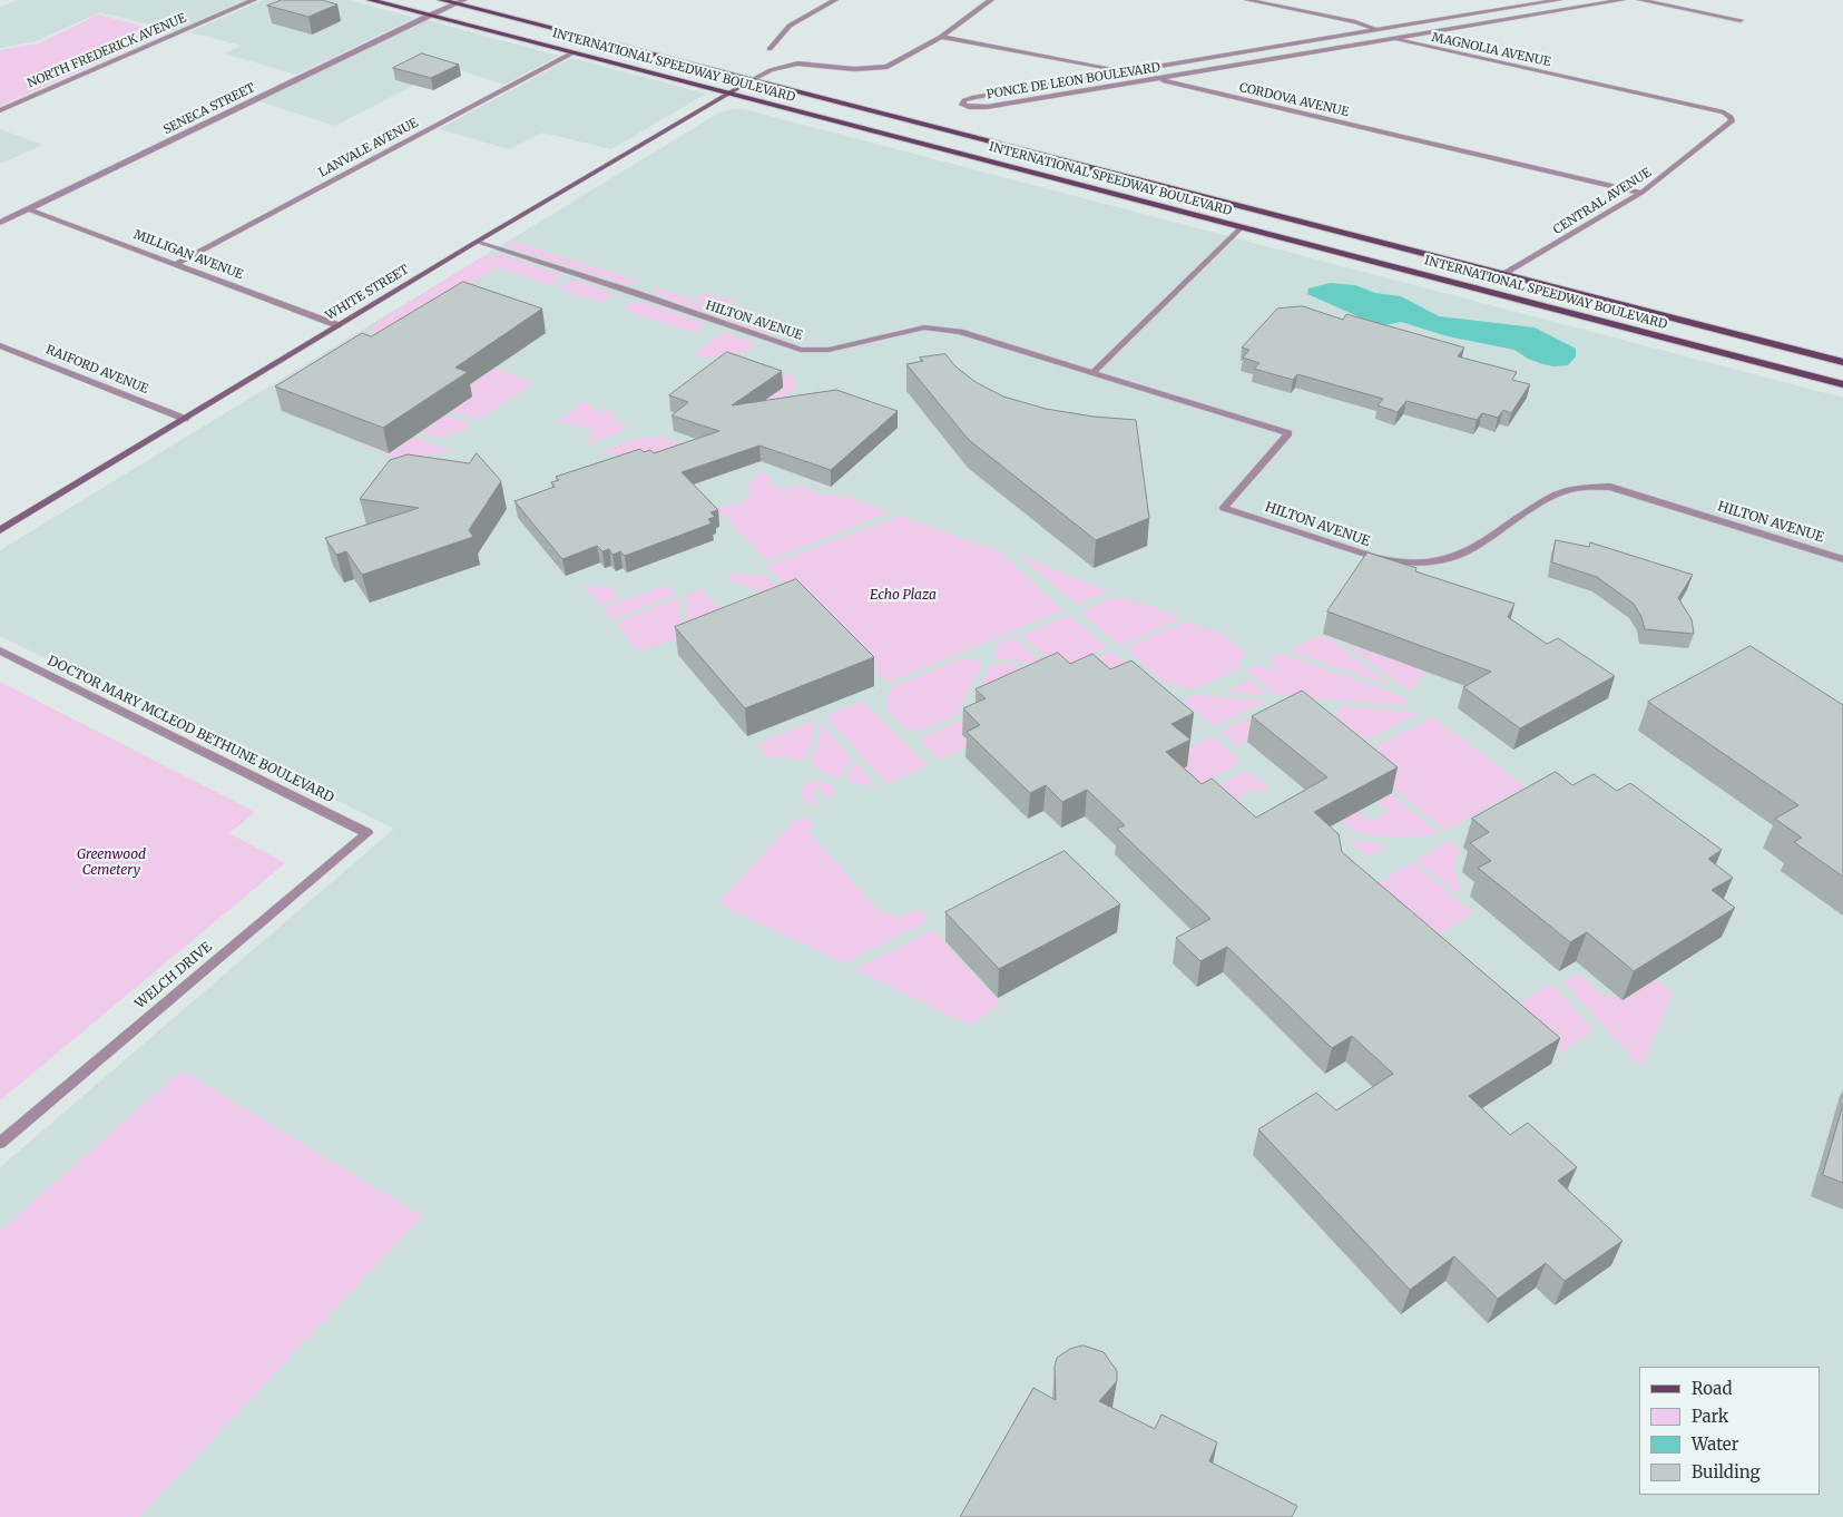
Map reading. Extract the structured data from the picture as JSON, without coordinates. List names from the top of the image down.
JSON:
{
  "streets": {
    "main road": ["INTERNATIONAL SPEEDWAY BOULEVARD"],
    "street": [
      "MAGNOLIA AVENUE",
      "NORTH FREDERICK AVENUE",
      "PONCE DE LEON BOULEVARD",
      "CORDOVA AVENUE",
      "SENECA STREET",
      "LANVALE AVENUE",
      "CENTRAL AVENUE",
      "MILLIGAN AVENUE",
      "WHITE STREET",
      "HILTON AVENUE",
      "RAIFORD AVENUE",
      "DOCTOR MARY MCLEOD BETHUNE BOULEVARD",
      "WELCH DRIVE"
    ]
  },
  "crossings": [
    ["MAGNOLIA AVENUE", "PONCE DE LEON BOULEVARD"],
    ["MAGNOLIA AVENUE", "CENTRAL AVENUE"],
    ["INTERNATIONAL SPEEDWAY BOULEVARD", "SENECA STREET"],
    ["INTERNATIONAL SPEEDWAY BOULEVARD", "LANVALE AVENUE"],
    ["INTERNATIONAL SPEEDWAY BOULEVARD", "CENTRAL AVENUE"],
    ["INTERNATIONAL SPEEDWAY BOULEVARD", "WHITE STREET"],
    ["PONCE DE LEON BOULEVARD", "CORDOVA AVENUE"],
    ["CORDOVA AVENUE", "CENTRAL AVENUE"],
    ["SENECA STREET", "MILLIGAN AVENUE"],
    ["LANVALE AVENUE", "MILLIGAN AVENUE"],
    ["MILLIGAN AVENUE", "WHITE STREET"],
    ["WHITE STREET", "HILTON AVENUE"],
    ["WHITE STREET", "RAIFORD AVENUE"],
    ["DOCTOR MARY MCLEOD BETHUNE BOULEVARD", "WELCH DRIVE"]
  ],
  "parks": ["Echo Plaza", "Greenwood Cemetery"],
  "legend": [
    "Road",
    "Park",
    "Water",
    "Building"
  ]
}
